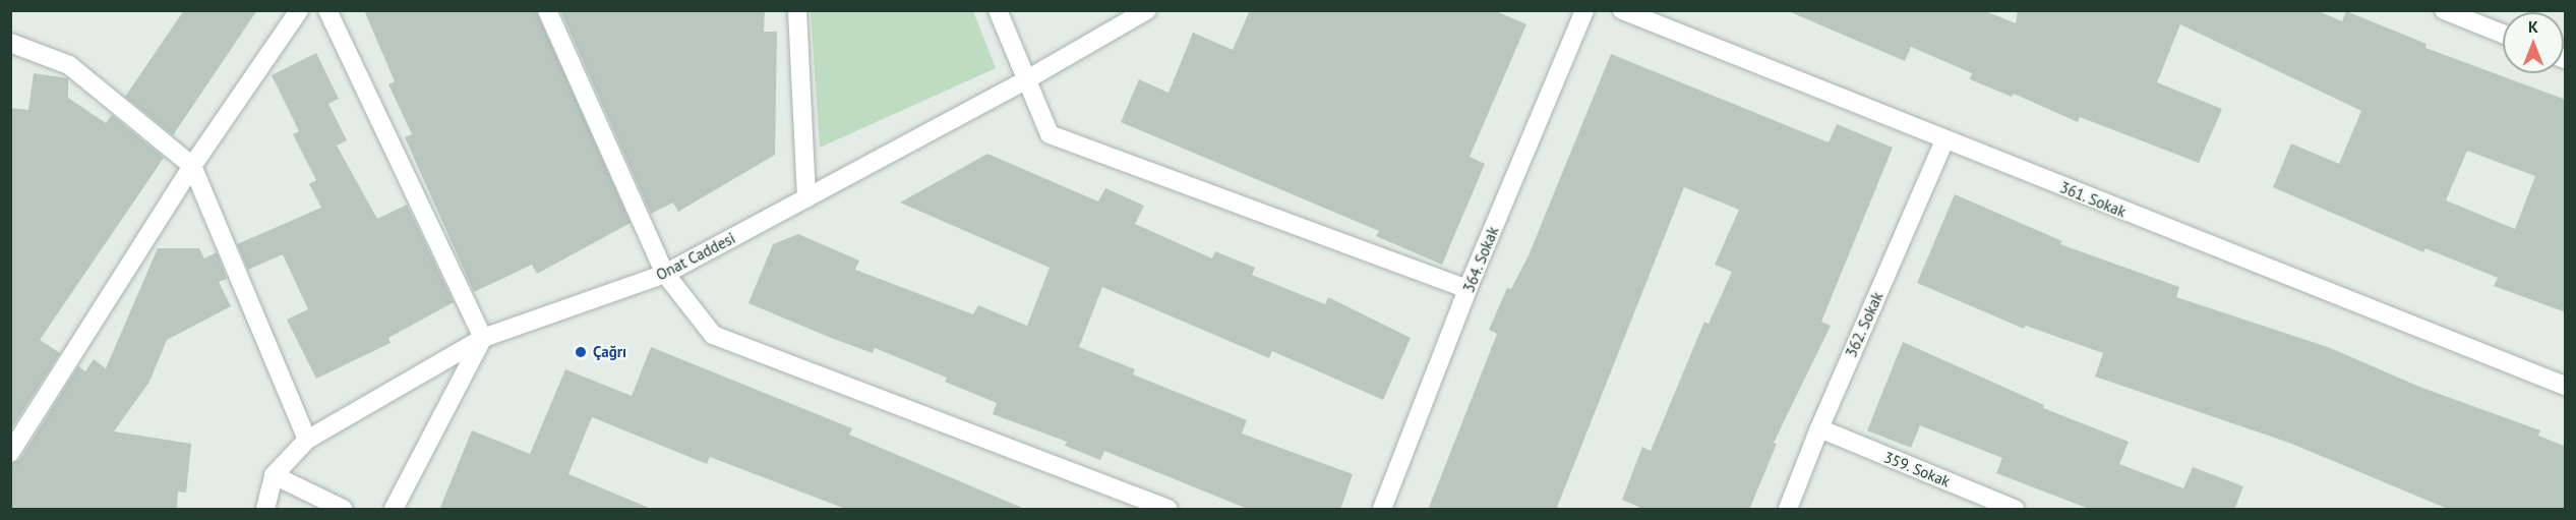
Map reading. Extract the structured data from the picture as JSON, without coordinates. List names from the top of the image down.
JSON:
{
  "streets": {
    "street": [
      "361. Sokak",
      "Onat Caddesi",
      "364. Sokak",
      "362. Sokak",
      "359. Sokak"
    ]
  },
  "crossings": [
    ["361. Sokak", "362. Sokak"],
    ["362. Sokak", "359. Sokak"]
  ],
  "places": ["Çağrı"],
  "north": "top"
}
